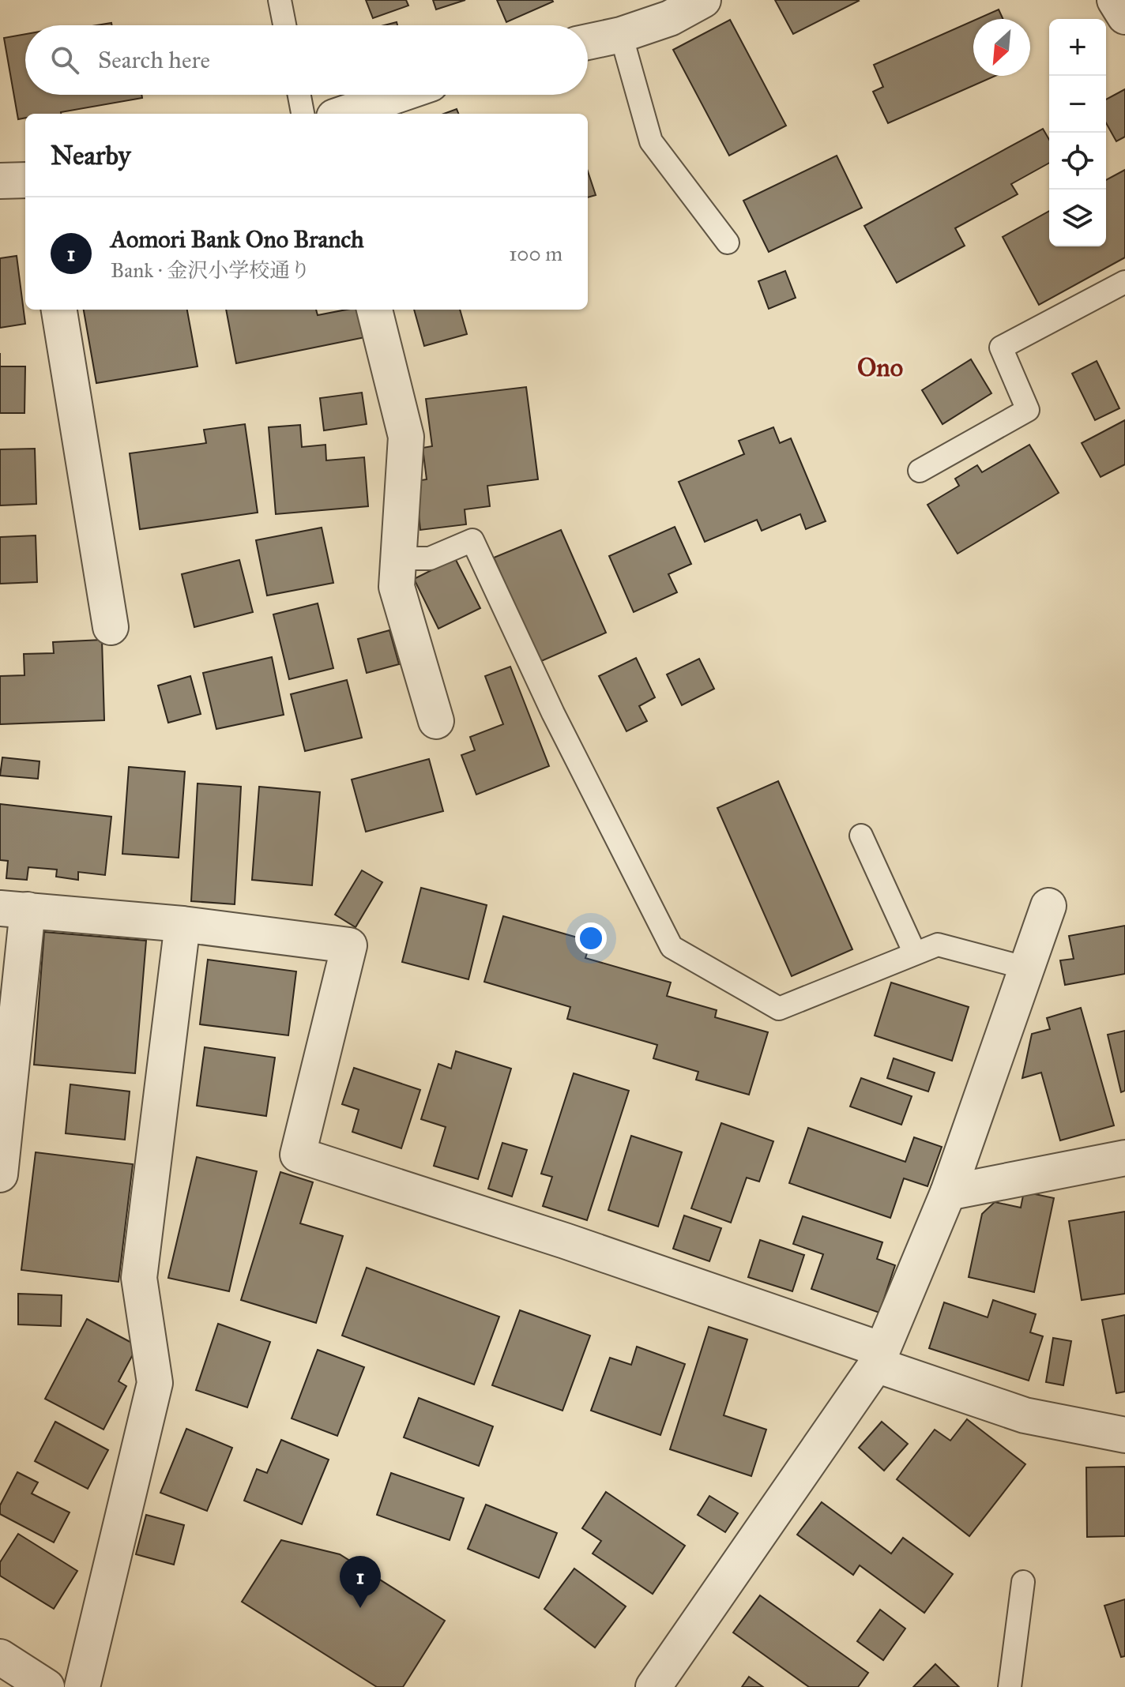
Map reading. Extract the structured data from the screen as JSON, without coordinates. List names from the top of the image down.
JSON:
{
  "districts": ["Ono"],
  "north": "bottom left",
  "page": {
    "map_buttons": ["+", "−"],
    "search": "Search here",
    "heading": "Nearby",
    "list": [
      {
        "mark": "1",
        "name": "Aomori Bank Ono Branch",
        "note": "Bank · 金沢小学校通り",
        "value": "100 m"
      }
    ],
    "pins": "1"
  }
}
